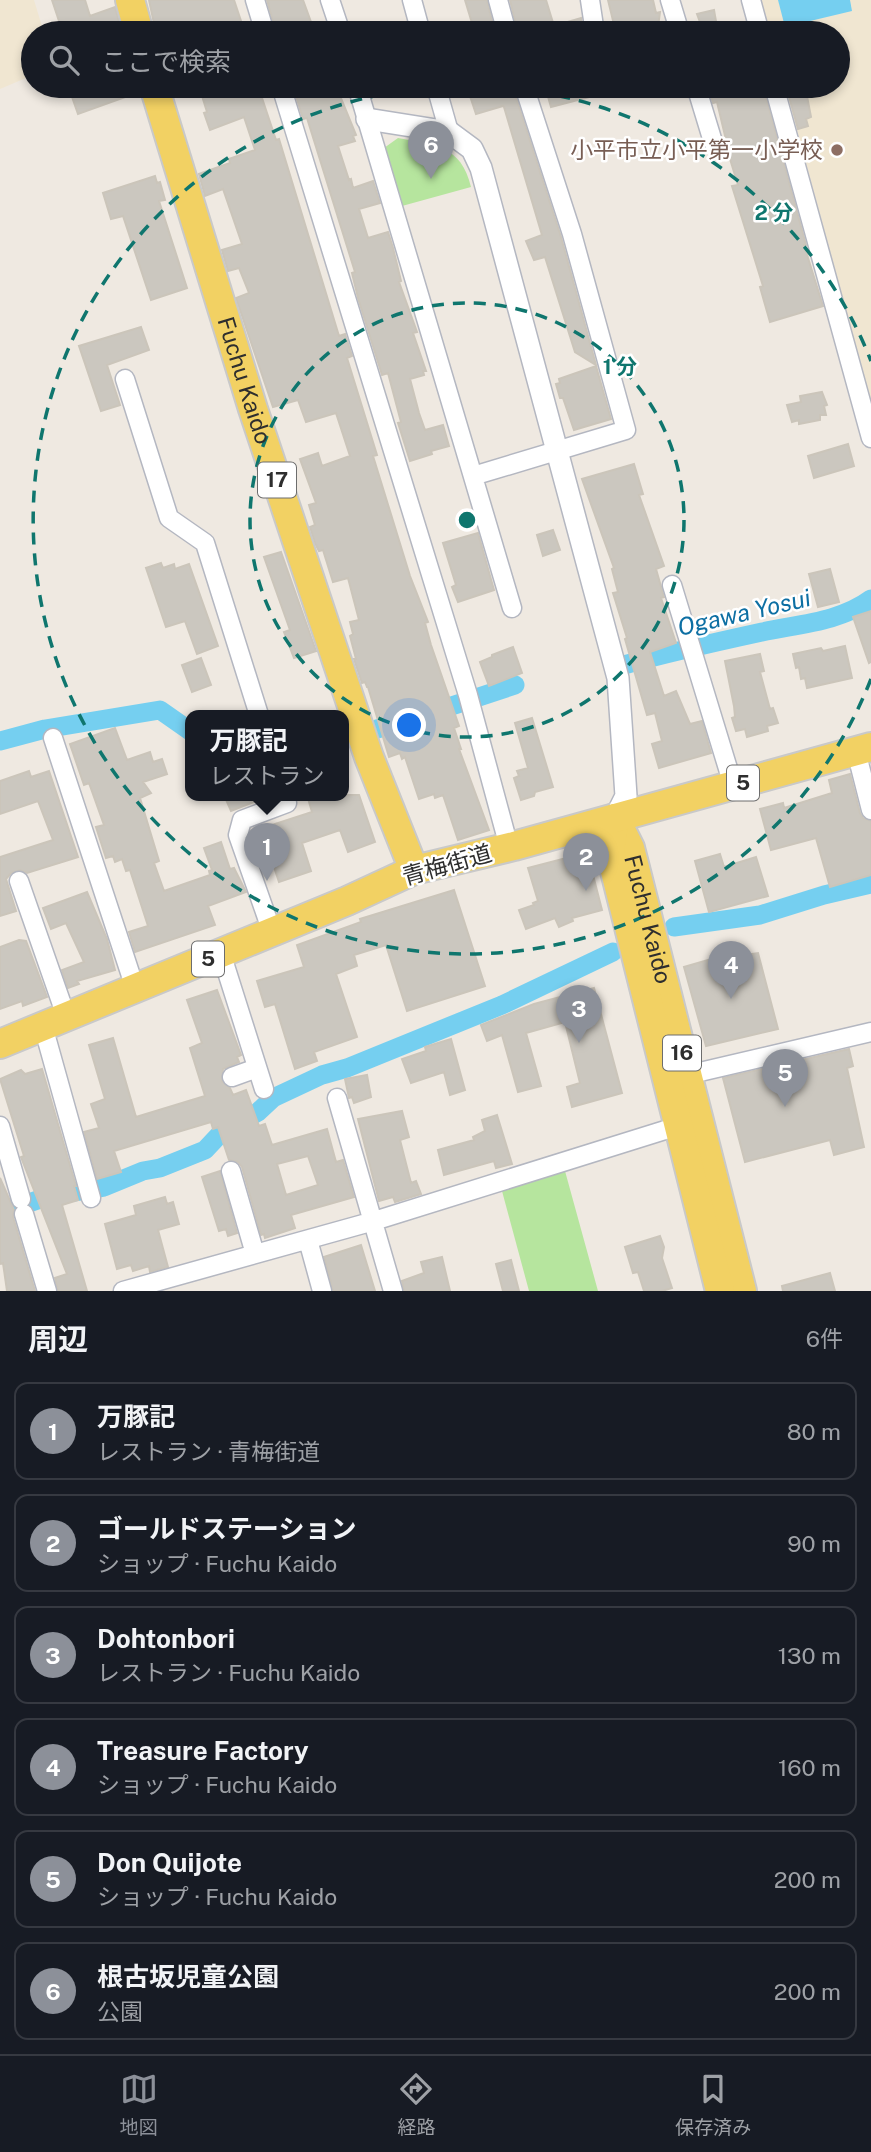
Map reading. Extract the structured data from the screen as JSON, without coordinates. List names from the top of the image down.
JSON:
{
  "streets": {
    "main road": [
      "Fuchu Kaido",
      "17",
      "5",
      "青梅街道",
      "16"
    ]
  },
  "crossings": [
    ["Fuchu Kaido", "青梅街道"]
  ],
  "water": ["Ogawa Yosui"],
  "places": ["小平市立小平第一小学校"],
  "page": {
    "search": "ここで検索",
    "pins": [
      "6",
      "1",
      "2",
      "4",
      "3",
      "5"
    ],
    "popup": ["万豚記", "レストラン"],
    "heading": ["周辺", "6件"],
    "list": [
      {
        "mark": "1",
        "name": "万豚記",
        "note": "レストラン · 青梅街道",
        "value": "80 m"
      },
      {
        "mark": "2",
        "name": "ゴールドステーション",
        "note": "ショップ · Fuchu Kaido",
        "value": "90 m"
      },
      {
        "mark": "3",
        "name": "Dohtonbori",
        "note": "レストラン · Fuchu Kaido",
        "value": "130 m"
      },
      {
        "mark": "4",
        "name": "Treasure Factory",
        "note": "ショップ · Fuchu Kaido",
        "value": "160 m"
      },
      {
        "mark": "5",
        "name": "Don Quijote",
        "note": "ショップ · Fuchu Kaido",
        "value": "200 m"
      },
      {
        "mark": "6",
        "name": "根古坂児童公園",
        "note": "公園",
        "value": "200 m"
      }
    ],
    "nav": ["地図", "経路", "保存済み"]
  },
  "rings": ["2 分", "1 分"]
}
